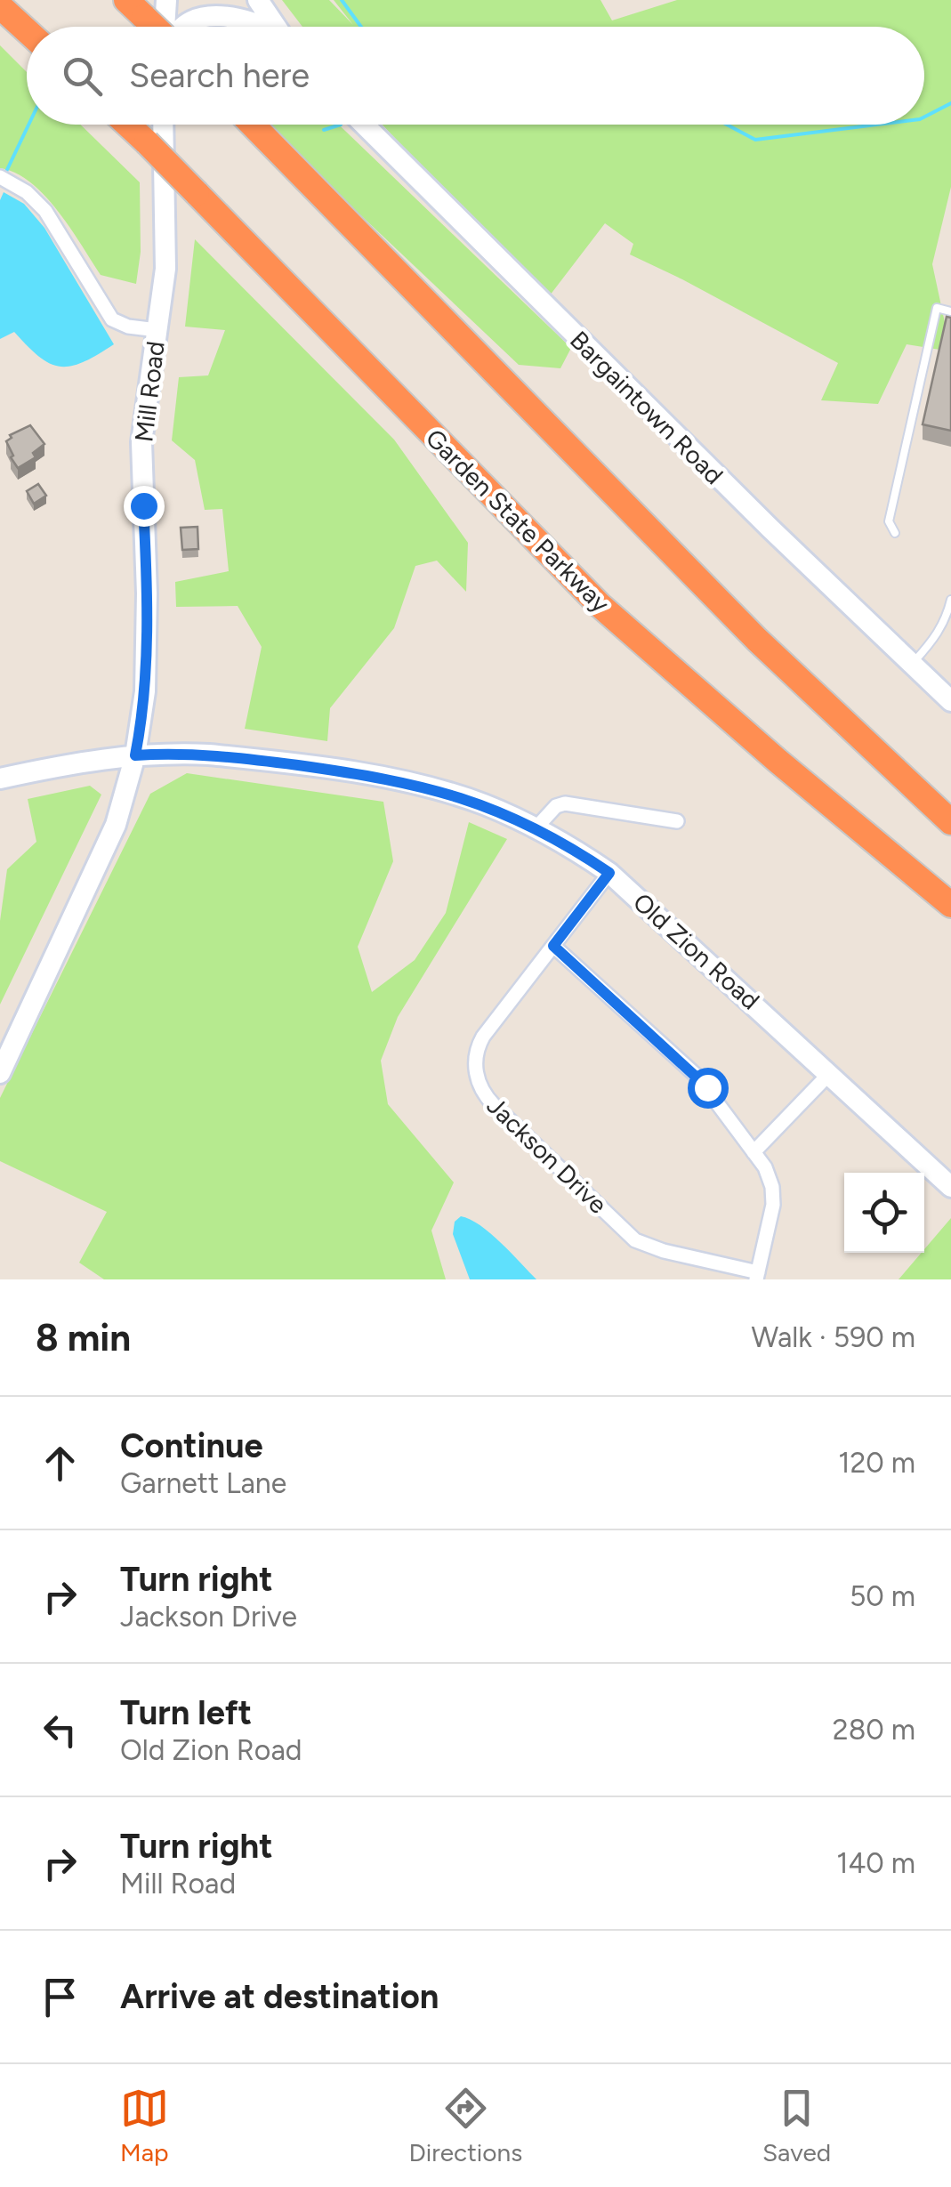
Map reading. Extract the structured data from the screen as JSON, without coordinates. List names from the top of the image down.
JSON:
{
  "streets": {
    "highway": ["Garden State Parkway"],
    "street": [
      "Mill Road",
      "Bargaintown Road",
      "Old Zion Road",
      "Jackson Drive"
    ]
  },
  "crossings": [
    ["Mill Road", "Old Zion Road"],
    ["Old Zion Road", "Jackson Drive"]
  ],
  "page": {
    "search": "Search here",
    "heading": ["8 min", "Walk · 590 m"],
    "list": [
      ["Continue", "Garnett Lane", "120 m"],
      ["Turn right", "Jackson Drive", "50 m"],
      ["Turn left", "Old Zion Road", "280 m"],
      ["Turn right", "Mill Road", "140 m"],
      "Arrive at destination"
    ],
    "nav": ["Map", "Directions", "Saved"]
  }
}
